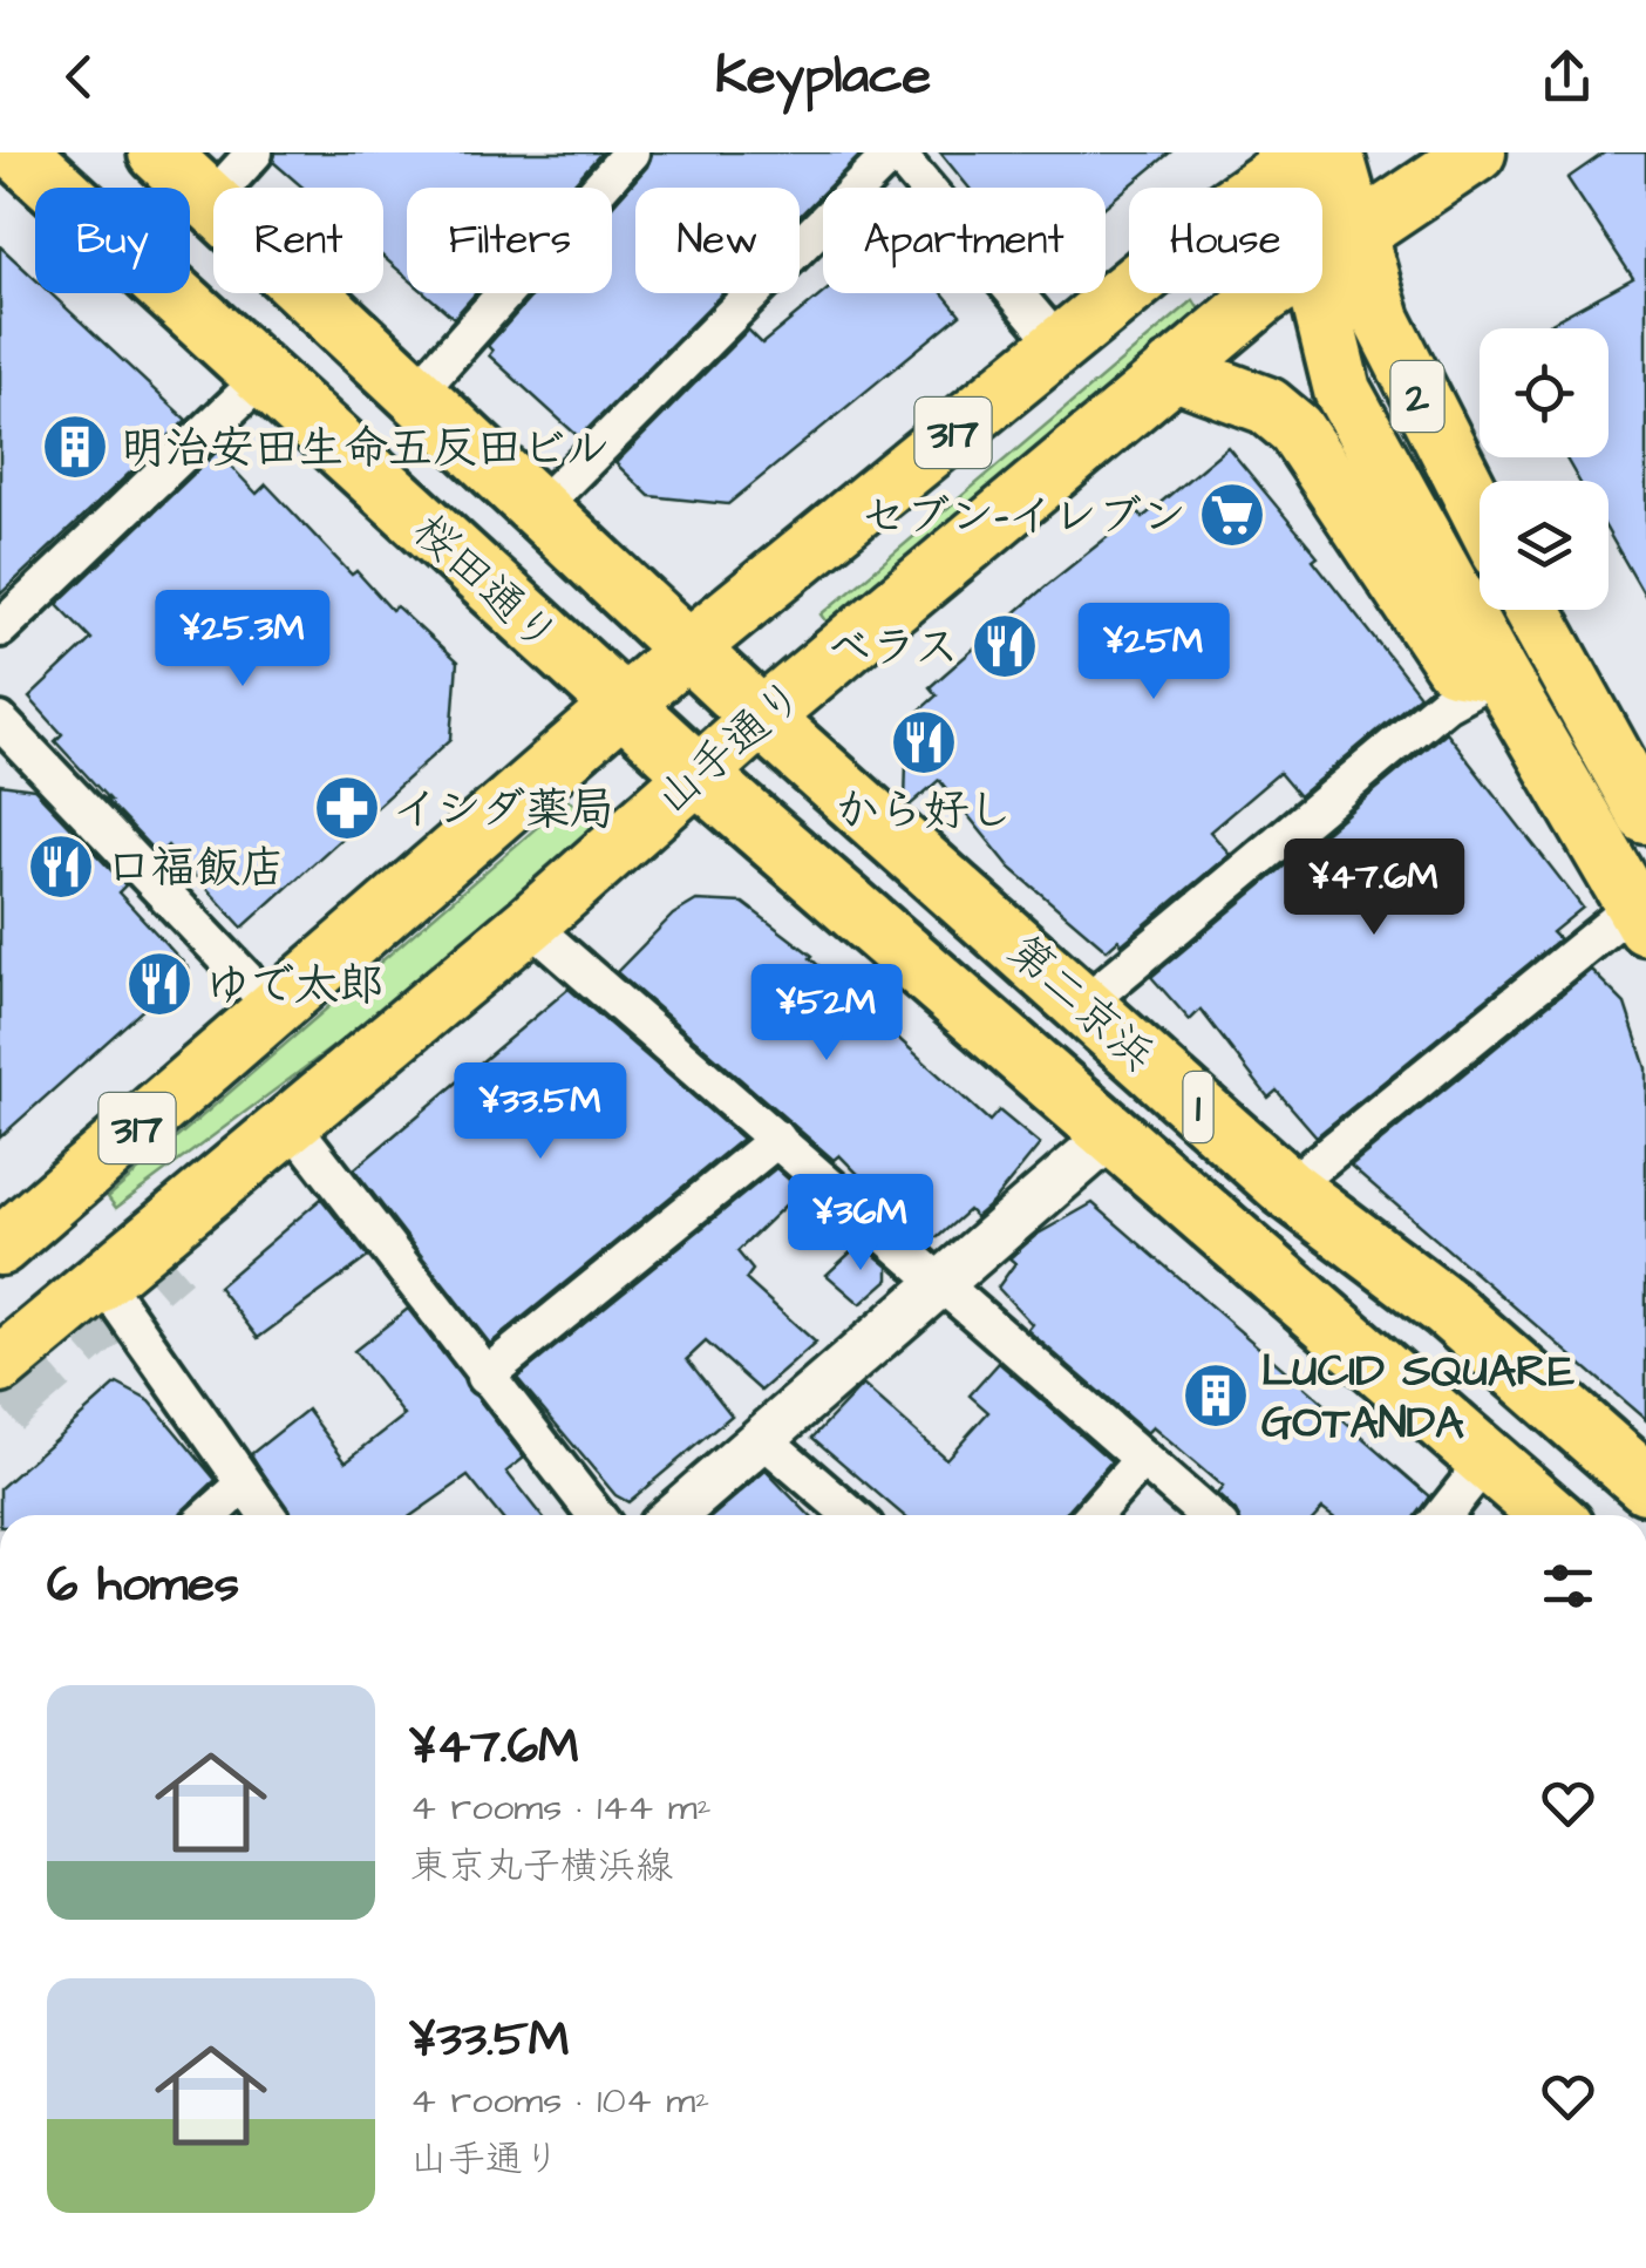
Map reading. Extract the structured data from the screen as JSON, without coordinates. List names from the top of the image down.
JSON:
{
  "streets": {
    "highway": ["桜田通り", "第二京浜", "1"],
    "main road": ["2", "317", "山手通り"]
  },
  "crossings": [
    ["2", "317"],
    ["2", "山手通り"],
    ["317", "桜田通り"],
    ["317", "第二京浜"],
    ["桜田通り", "山手通り"],
    ["桜田通り", "第二京浜"],
    ["山手通り", "第二京浜"]
  ],
  "places": {
    "building": ["明治安田生命五反田ビル", "LUCID SQUARE GOTANDA"],
    "supermarket": ["セブン-イレブン"],
    "restaurant": [
      "べラス",
      "から好し",
      "口福飯店",
      "ゆで太郎"
    ],
    "pharmacy": ["イシダ薬局"]
  },
  "page": {
    "header": "Keyplace",
    "chip": [
      "Buy",
      "Rent",
      "Filters",
      "New",
      "Apartment",
      "House"
    ],
    "price": [
      "¥25.3M",
      "¥25M",
      "¥47.6M",
      "¥52M",
      "¥33.5M",
      "¥36M"
    ],
    "heading": "6 homes",
    "list": [
      {
        "name": "¥47.6M",
        "note": "4 rooms · 144 m² · 東京丸子横浜線"
      },
      {
        "name": "¥33.5M",
        "note": "4 rooms · 104 m² · 山手通り"
      }
    ]
  }
}
